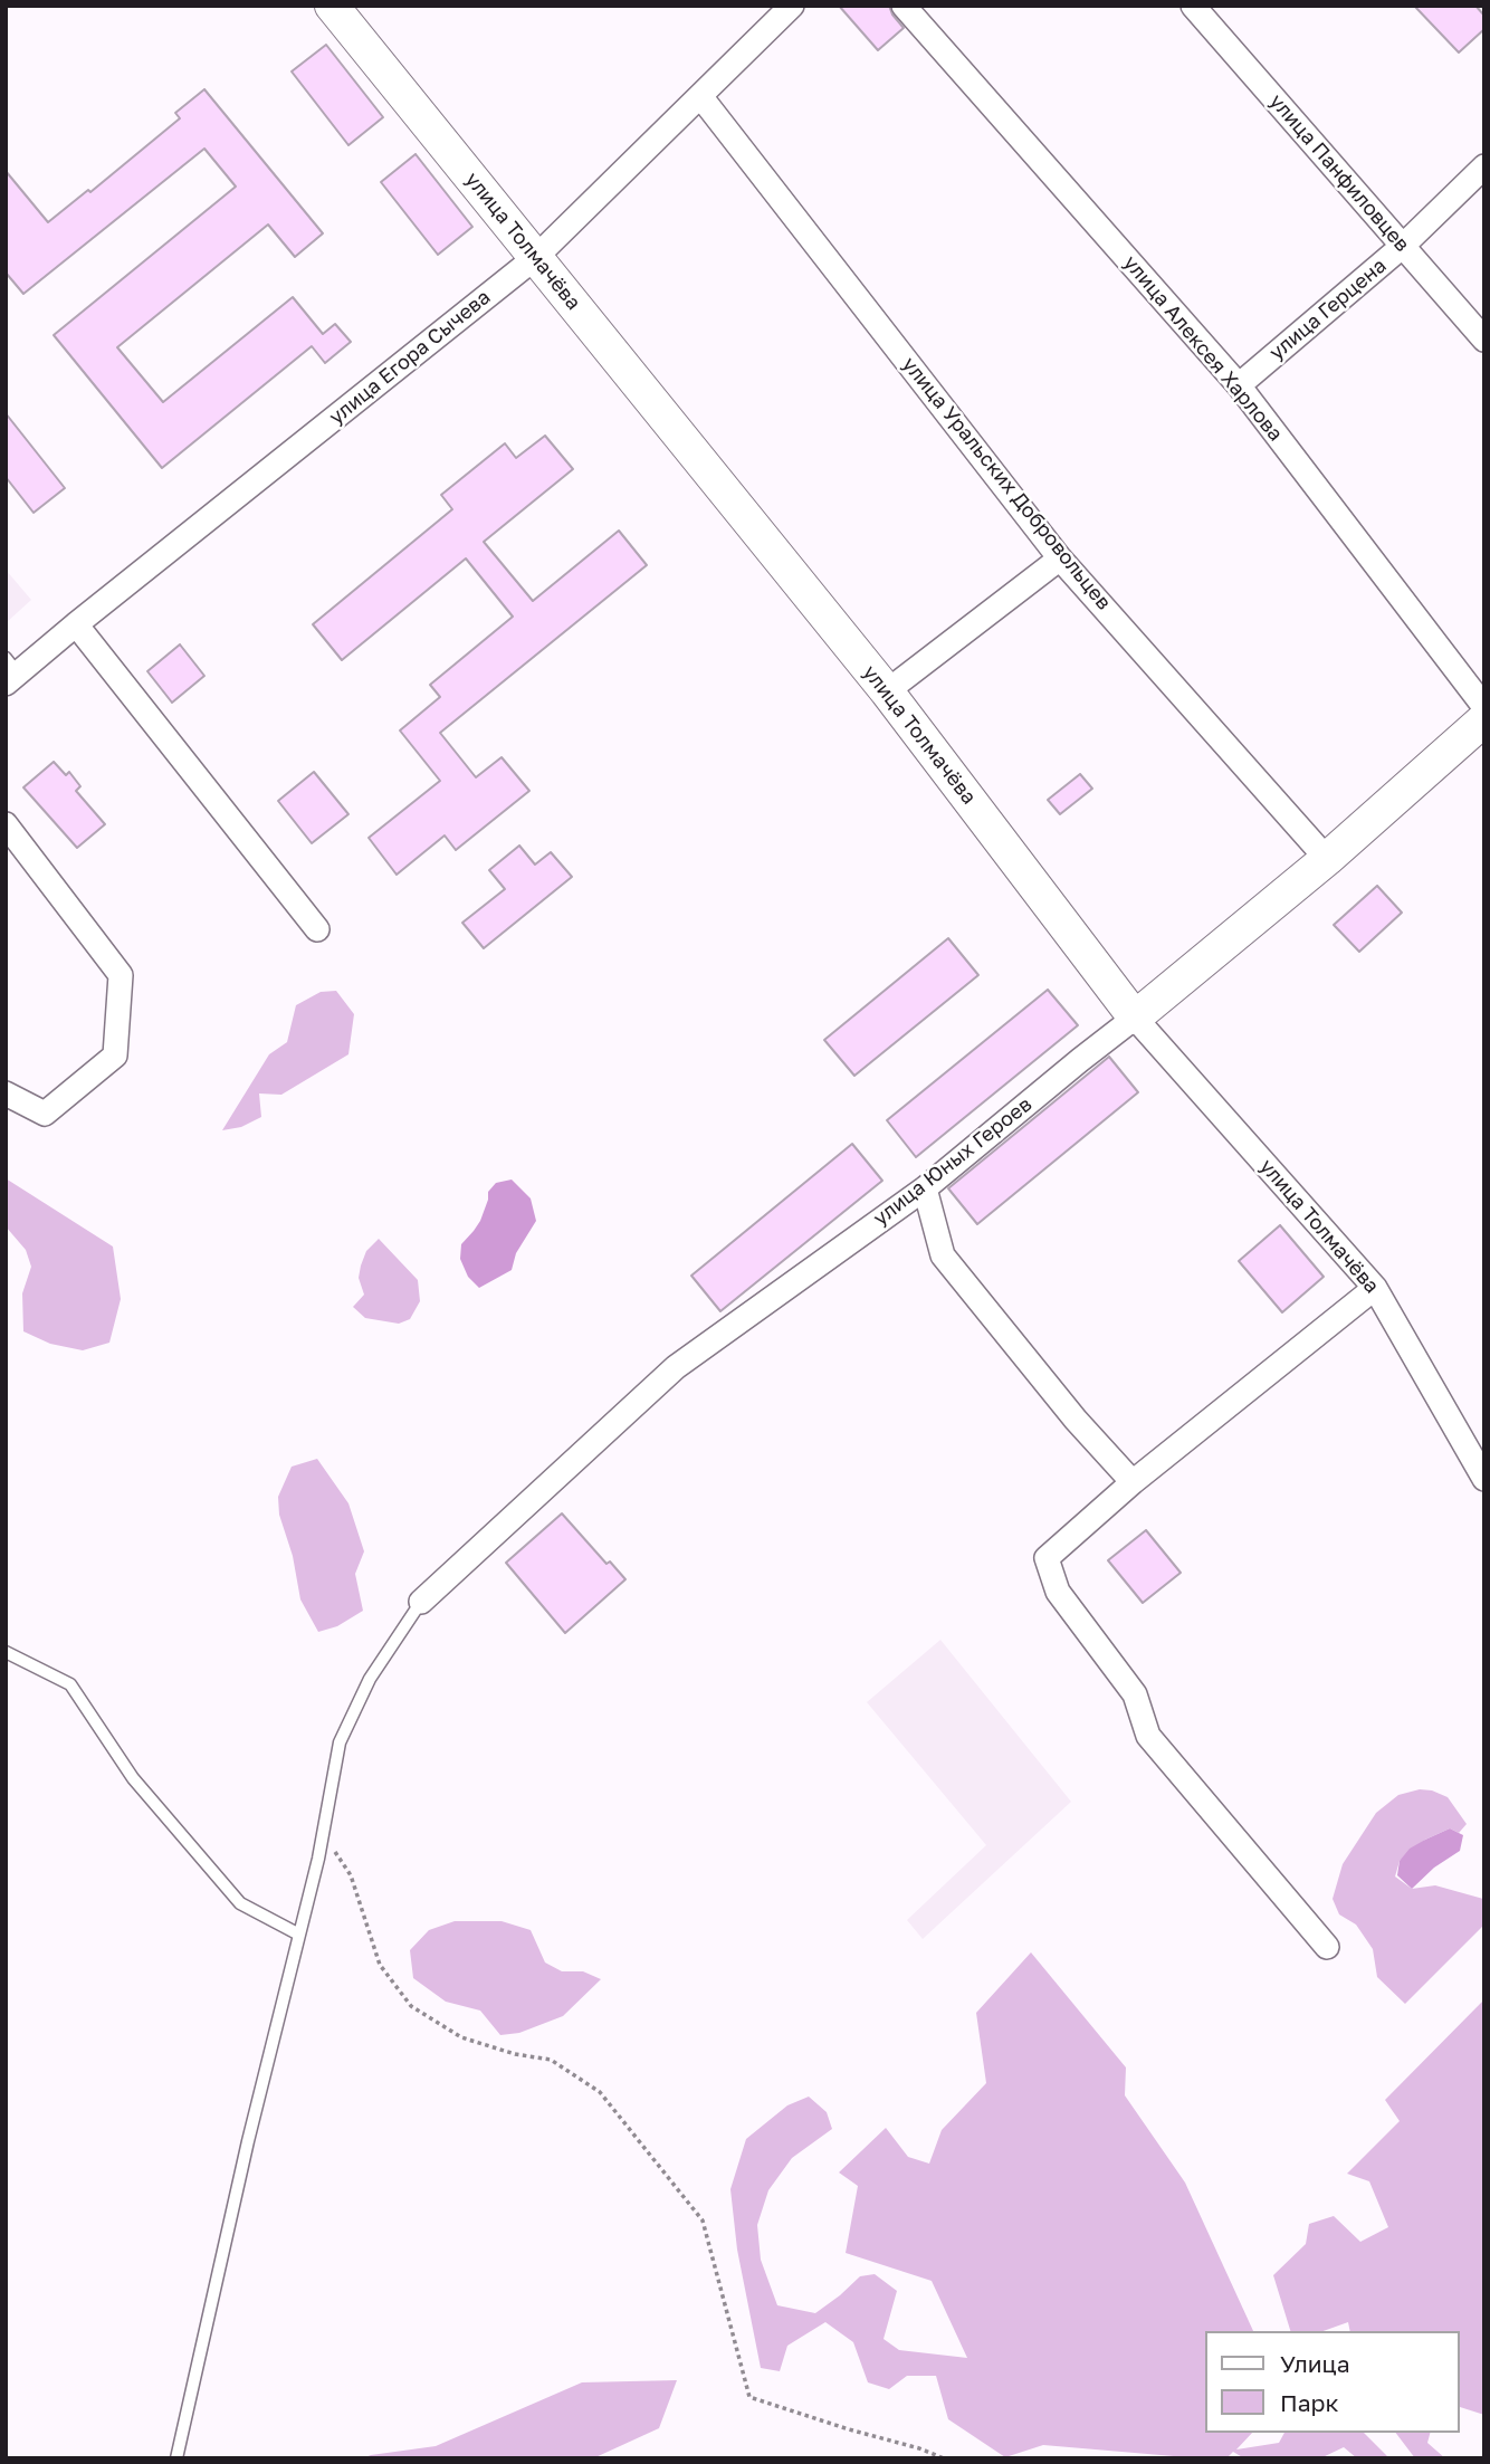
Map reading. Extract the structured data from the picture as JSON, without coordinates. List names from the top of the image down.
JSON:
{
  "streets": {
    "street": [
      "улица Панфиловцев",
      "улица Толмачёва",
      "улица Герцена",
      "улица Алексея Харлова",
      "улица Егора Сычева",
      "улица Уральских Добровольцев",
      "улица Юных Героев"
    ]
  },
  "crossings": [
    ["улица Панфиловцев", "улица Герцена"],
    ["улица Толмачёва", "улица Егора Сычева"],
    ["улица Толмачёва", "улица Юных Героев"],
    ["улица Герцена", "улица Алексея Харлова"],
    ["улица Егора Сычева", "улица Уральских Добровольцев"],
    ["улица Уральских Добровольцев", "улица Юных Героев"]
  ],
  "legend": ["Улица", "Парк"]
}
